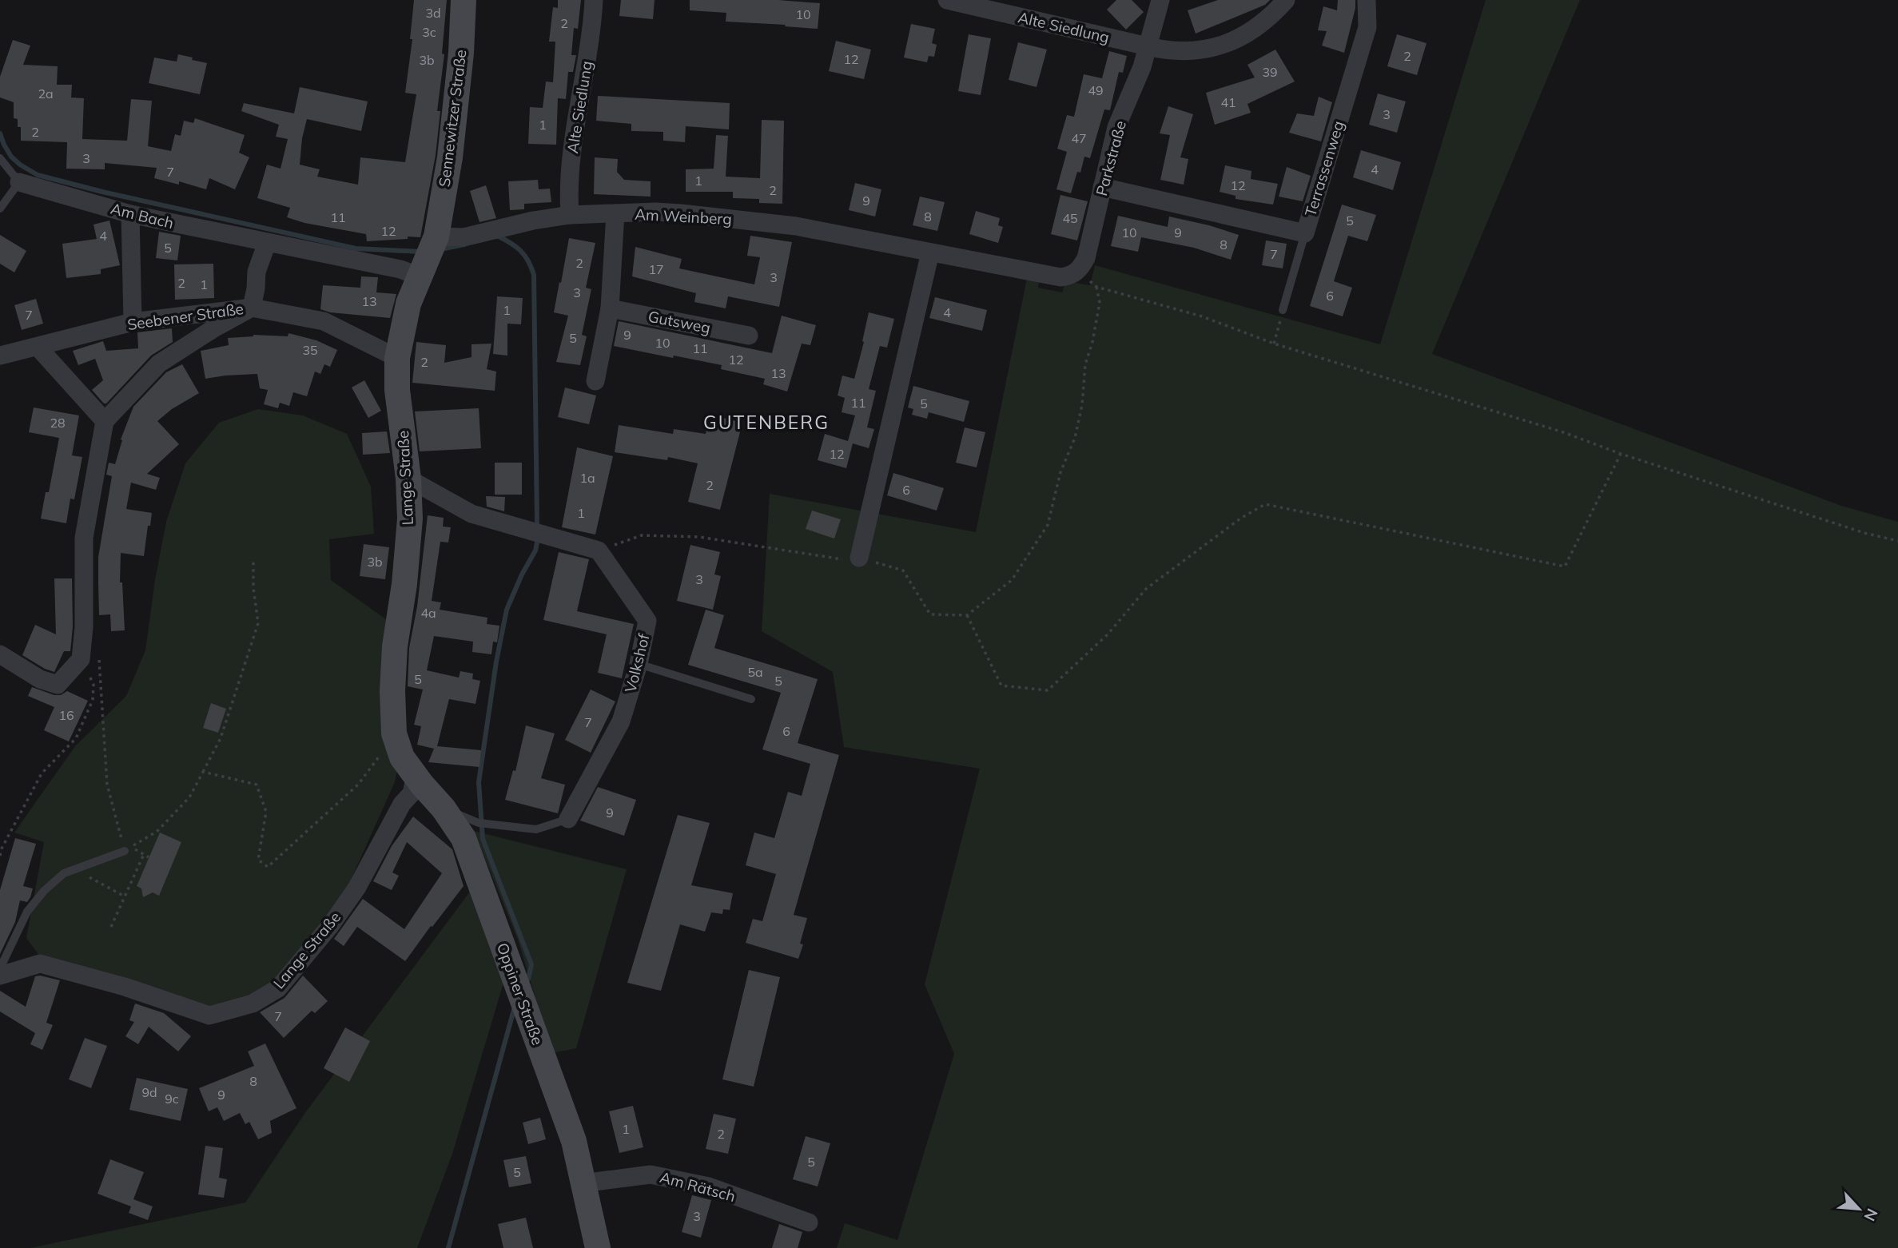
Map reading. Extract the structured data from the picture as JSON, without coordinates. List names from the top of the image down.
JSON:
{
  "streets": {
    "street": [
      "Alte Siedlung",
      "Sennewitzer Straße",
      "Parkstraße",
      "Terrassenweg",
      "Am Bach",
      "Am Weinberg",
      "Seebener Straße",
      "Gutsweg",
      "Lange Straße",
      "Volkshof",
      "Oppiner Straße",
      "Am Rätsch"
    ]
  },
  "crossings": [
    ["Alte Siedlung", "Parkstraße"],
    ["Alte Siedlung", "Am Weinberg"],
    ["Sennewitzer Straße", "Am Bach"],
    ["Sennewitzer Straße", "Am Weinberg"],
    ["Sennewitzer Straße", "Lange Straße"],
    ["Parkstraße", "Terrassenweg"],
    ["Parkstraße", "Am Weinberg"],
    ["Am Bach", "Am Weinberg"],
    ["Am Bach", "Lange Straße"],
    ["Am Weinberg", "Lange Straße"],
    ["Seebener Straße", "Lange Straße"],
    ["Lange Straße", "Oppiner Straße"],
    ["Volkshof", "Oppiner Straße"],
    ["Oppiner Straße", "Am Rätsch"]
  ],
  "districts": ["GUTENBERG"],
  "house_numbers": [
    "3d",
    "10",
    "2",
    "3c",
    "2",
    "12",
    "3b",
    "39",
    "49",
    "2a",
    "41",
    "3",
    "1",
    "2",
    "47",
    "3",
    "4",
    "7",
    "1",
    "12",
    "2",
    "9",
    "8",
    "11",
    "45",
    "5",
    "12",
    "10",
    "9",
    "4",
    "8",
    "5",
    "7",
    "2",
    "17",
    "3",
    "2",
    "1",
    "3",
    "6",
    "13",
    "1",
    "4",
    "7",
    "9",
    "5",
    "10",
    "11",
    "35",
    "12",
    "2",
    "13",
    "11",
    "5",
    "28",
    "12",
    "1a",
    "2",
    "6",
    "1",
    "3b",
    "3",
    "4a",
    "5a",
    "5",
    "5",
    "16",
    "7",
    "6",
    "9",
    "7",
    "8",
    "9d",
    "9",
    "9c",
    "1",
    "2",
    "5",
    "5",
    "3"
  ],
  "north": "bottom right"
}
